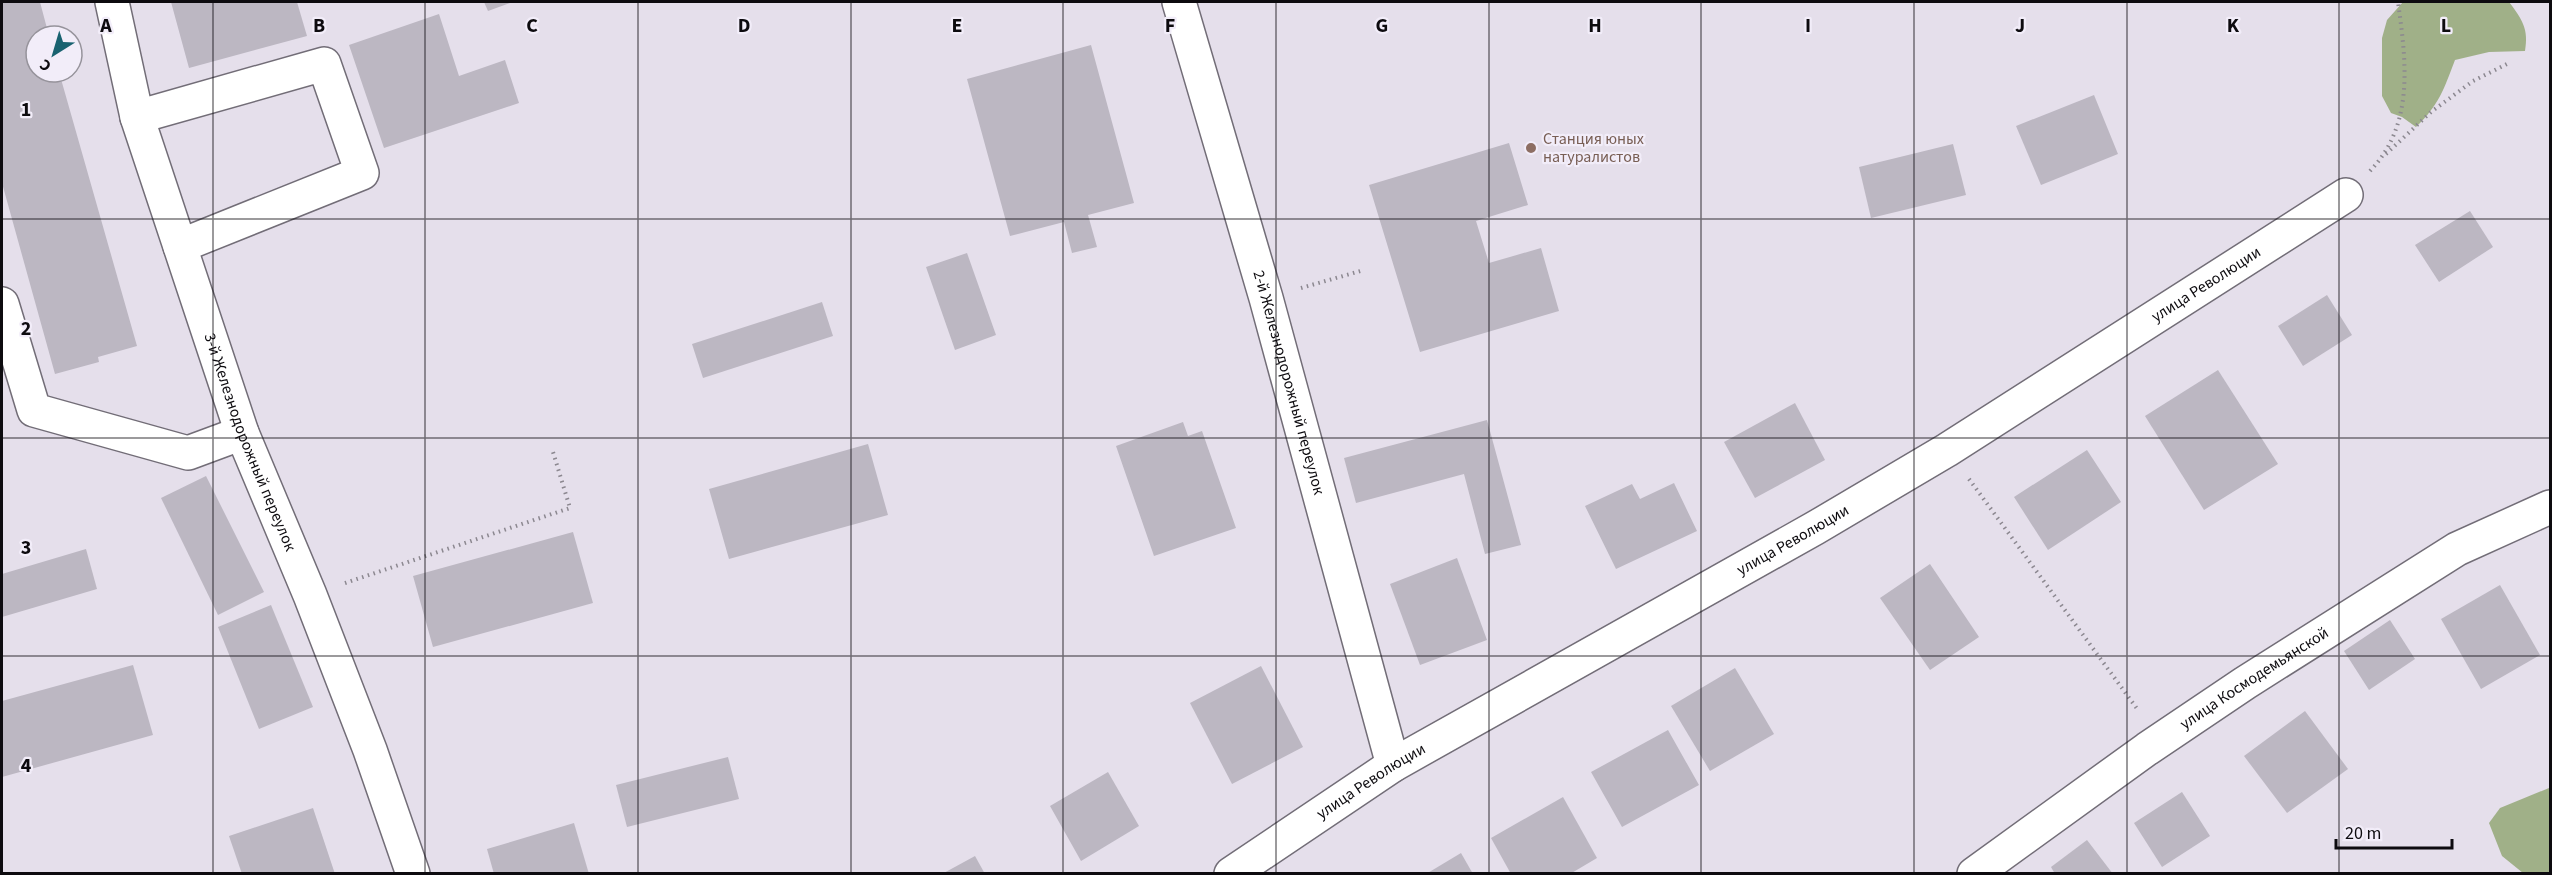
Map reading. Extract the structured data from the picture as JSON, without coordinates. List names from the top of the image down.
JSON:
{
  "streets": {
    "street": [
      "улица Революции",
      "2-й Железнодорожный переулок",
      "3-й Железнодорожный переулок",
      "улица Космодемьянской"
    ]
  },
  "crossings": [
    ["улица Революции", "2-й Железнодорожный переулок"]
  ],
  "places": ["Станция юных натуралистов"],
  "scale_bar": "20 m",
  "north": "bottom left",
  "grid": {
    "columns": [
      "A",
      "B",
      "C",
      "D",
      "E",
      "F",
      "G",
      "H",
      "I",
      "J",
      "K",
      "L"
    ],
    "rows": [
      "1",
      "2",
      "3",
      "4"
    ]
  }
}
